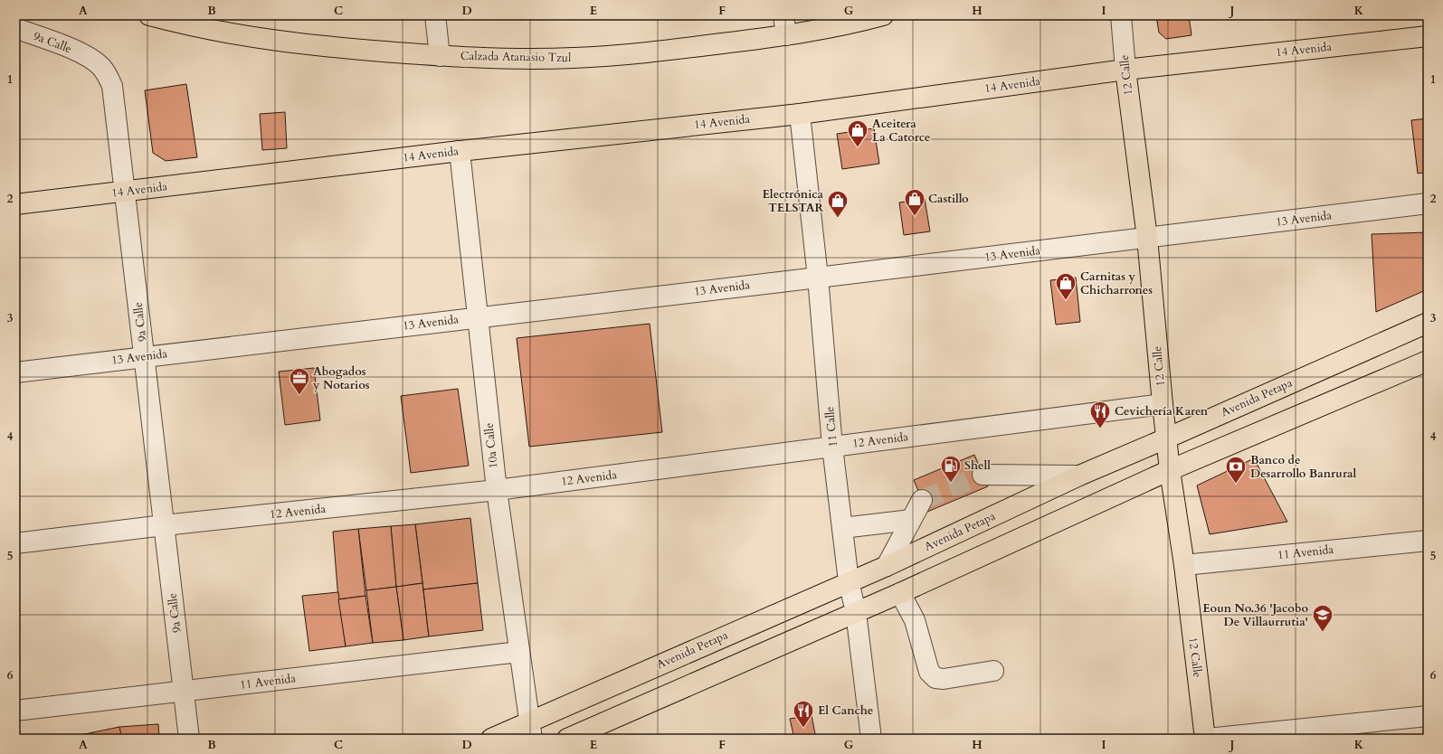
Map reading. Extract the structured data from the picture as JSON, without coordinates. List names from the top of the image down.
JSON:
{
  "streets": {
    "main road": [
      "14 Avenida",
      "Calzada Atanasio Tzul",
      "12 Calle",
      "Avenida Petapa"
    ],
    "street": [
      "9a Calle",
      "13 Avenida",
      "11 Calle",
      "12 Avenida",
      "10a Calle",
      "11 Avenida"
    ]
  },
  "crossings": [
    ["9a Calle", "14 Avenida"],
    ["9a Calle", "13 Avenida"],
    ["9a Calle", "12 Avenida"],
    ["9a Calle", "11 Avenida"],
    ["14 Avenida", "12 Calle"],
    ["14 Avenida", "11 Calle"],
    ["14 Avenida", "10a Calle"],
    ["12 Calle", "13 Avenida"],
    ["12 Calle", "Avenida Petapa"],
    ["12 Calle", "12 Avenida"],
    ["12 Calle", "11 Avenida"],
    ["13 Avenida", "11 Calle"],
    ["13 Avenida", "10a Calle"],
    ["Avenida Petapa", "11 Calle"],
    ["Avenida Petapa", "10a Calle"],
    ["11 Calle", "12 Avenida"],
    ["12 Avenida", "10a Calle"],
    ["10a Calle", "11 Avenida"]
  ],
  "places": {
    "shop": [
      "Aceitera La Catorce",
      "Castillo",
      "Electrónica TELSTAR",
      "Carnitas y Chicharrones"
    ],
    "office": ["Abogados y Notarios"],
    "restaurant": ["Cevichería Karen", "El Canche"],
    "fuel station": ["Shell"],
    "bank": ["Banco de Desarrollo Banrural"],
    "school or university": ["Eoun No.36 'Jacobo De Villaurrutia'"]
  },
  "grid": {
    "columns": [
      "A",
      "B",
      "C",
      "D",
      "E",
      "F",
      "G",
      "H",
      "I",
      "J",
      "K"
    ],
    "rows": [
      "1",
      "2",
      "3",
      "4",
      "5",
      "6"
    ]
  }
}
